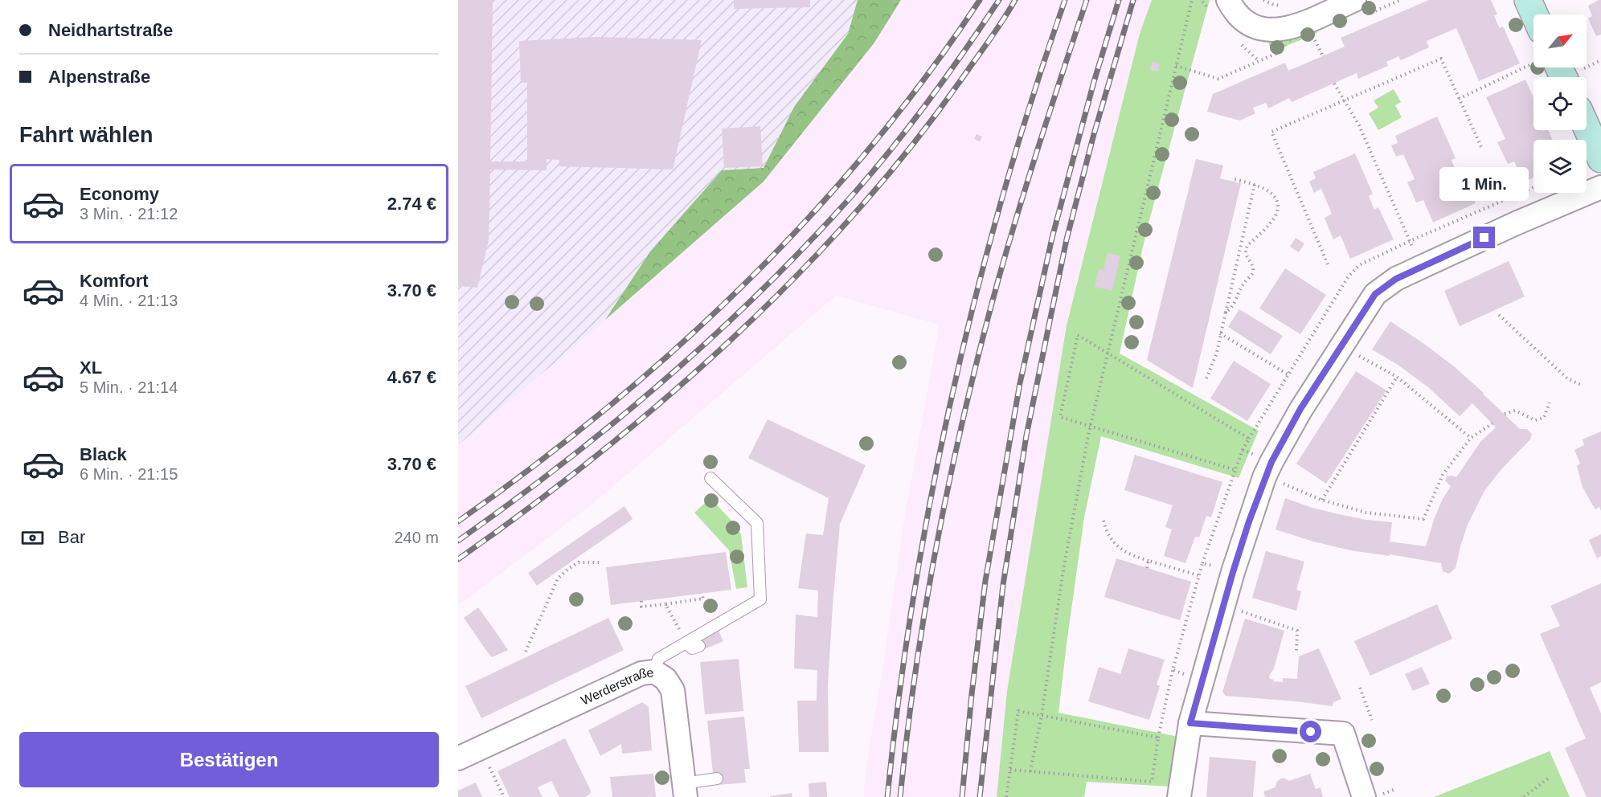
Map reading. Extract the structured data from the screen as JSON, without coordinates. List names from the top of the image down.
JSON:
{
  "streets": {
    "street": ["Werderstraße"]
  },
  "north": "top right",
  "page": {
    "banner": ["Neidhartstraße", "Alpenstraße"],
    "heading": "Fahrt wählen",
    "list": [
      {
        "name": "Economy",
        "note": "3 Min. · 21:12",
        "value": "2.74 €"
      },
      {
        "name": "Komfort",
        "note": "4 Min. · 21:13",
        "value": "3.70 €"
      },
      {
        "name": "XL",
        "note": "5 Min. · 21:14",
        "value": "4.67 €"
      },
      {
        "name": "Black",
        "note": "6 Min. · 21:15",
        "value": "3.70 €"
      }
    ],
    "bubble": "1 Min.",
    "pay": ["Bar", "240 m"],
    "buttons": "Bestätigen"
  }
}
